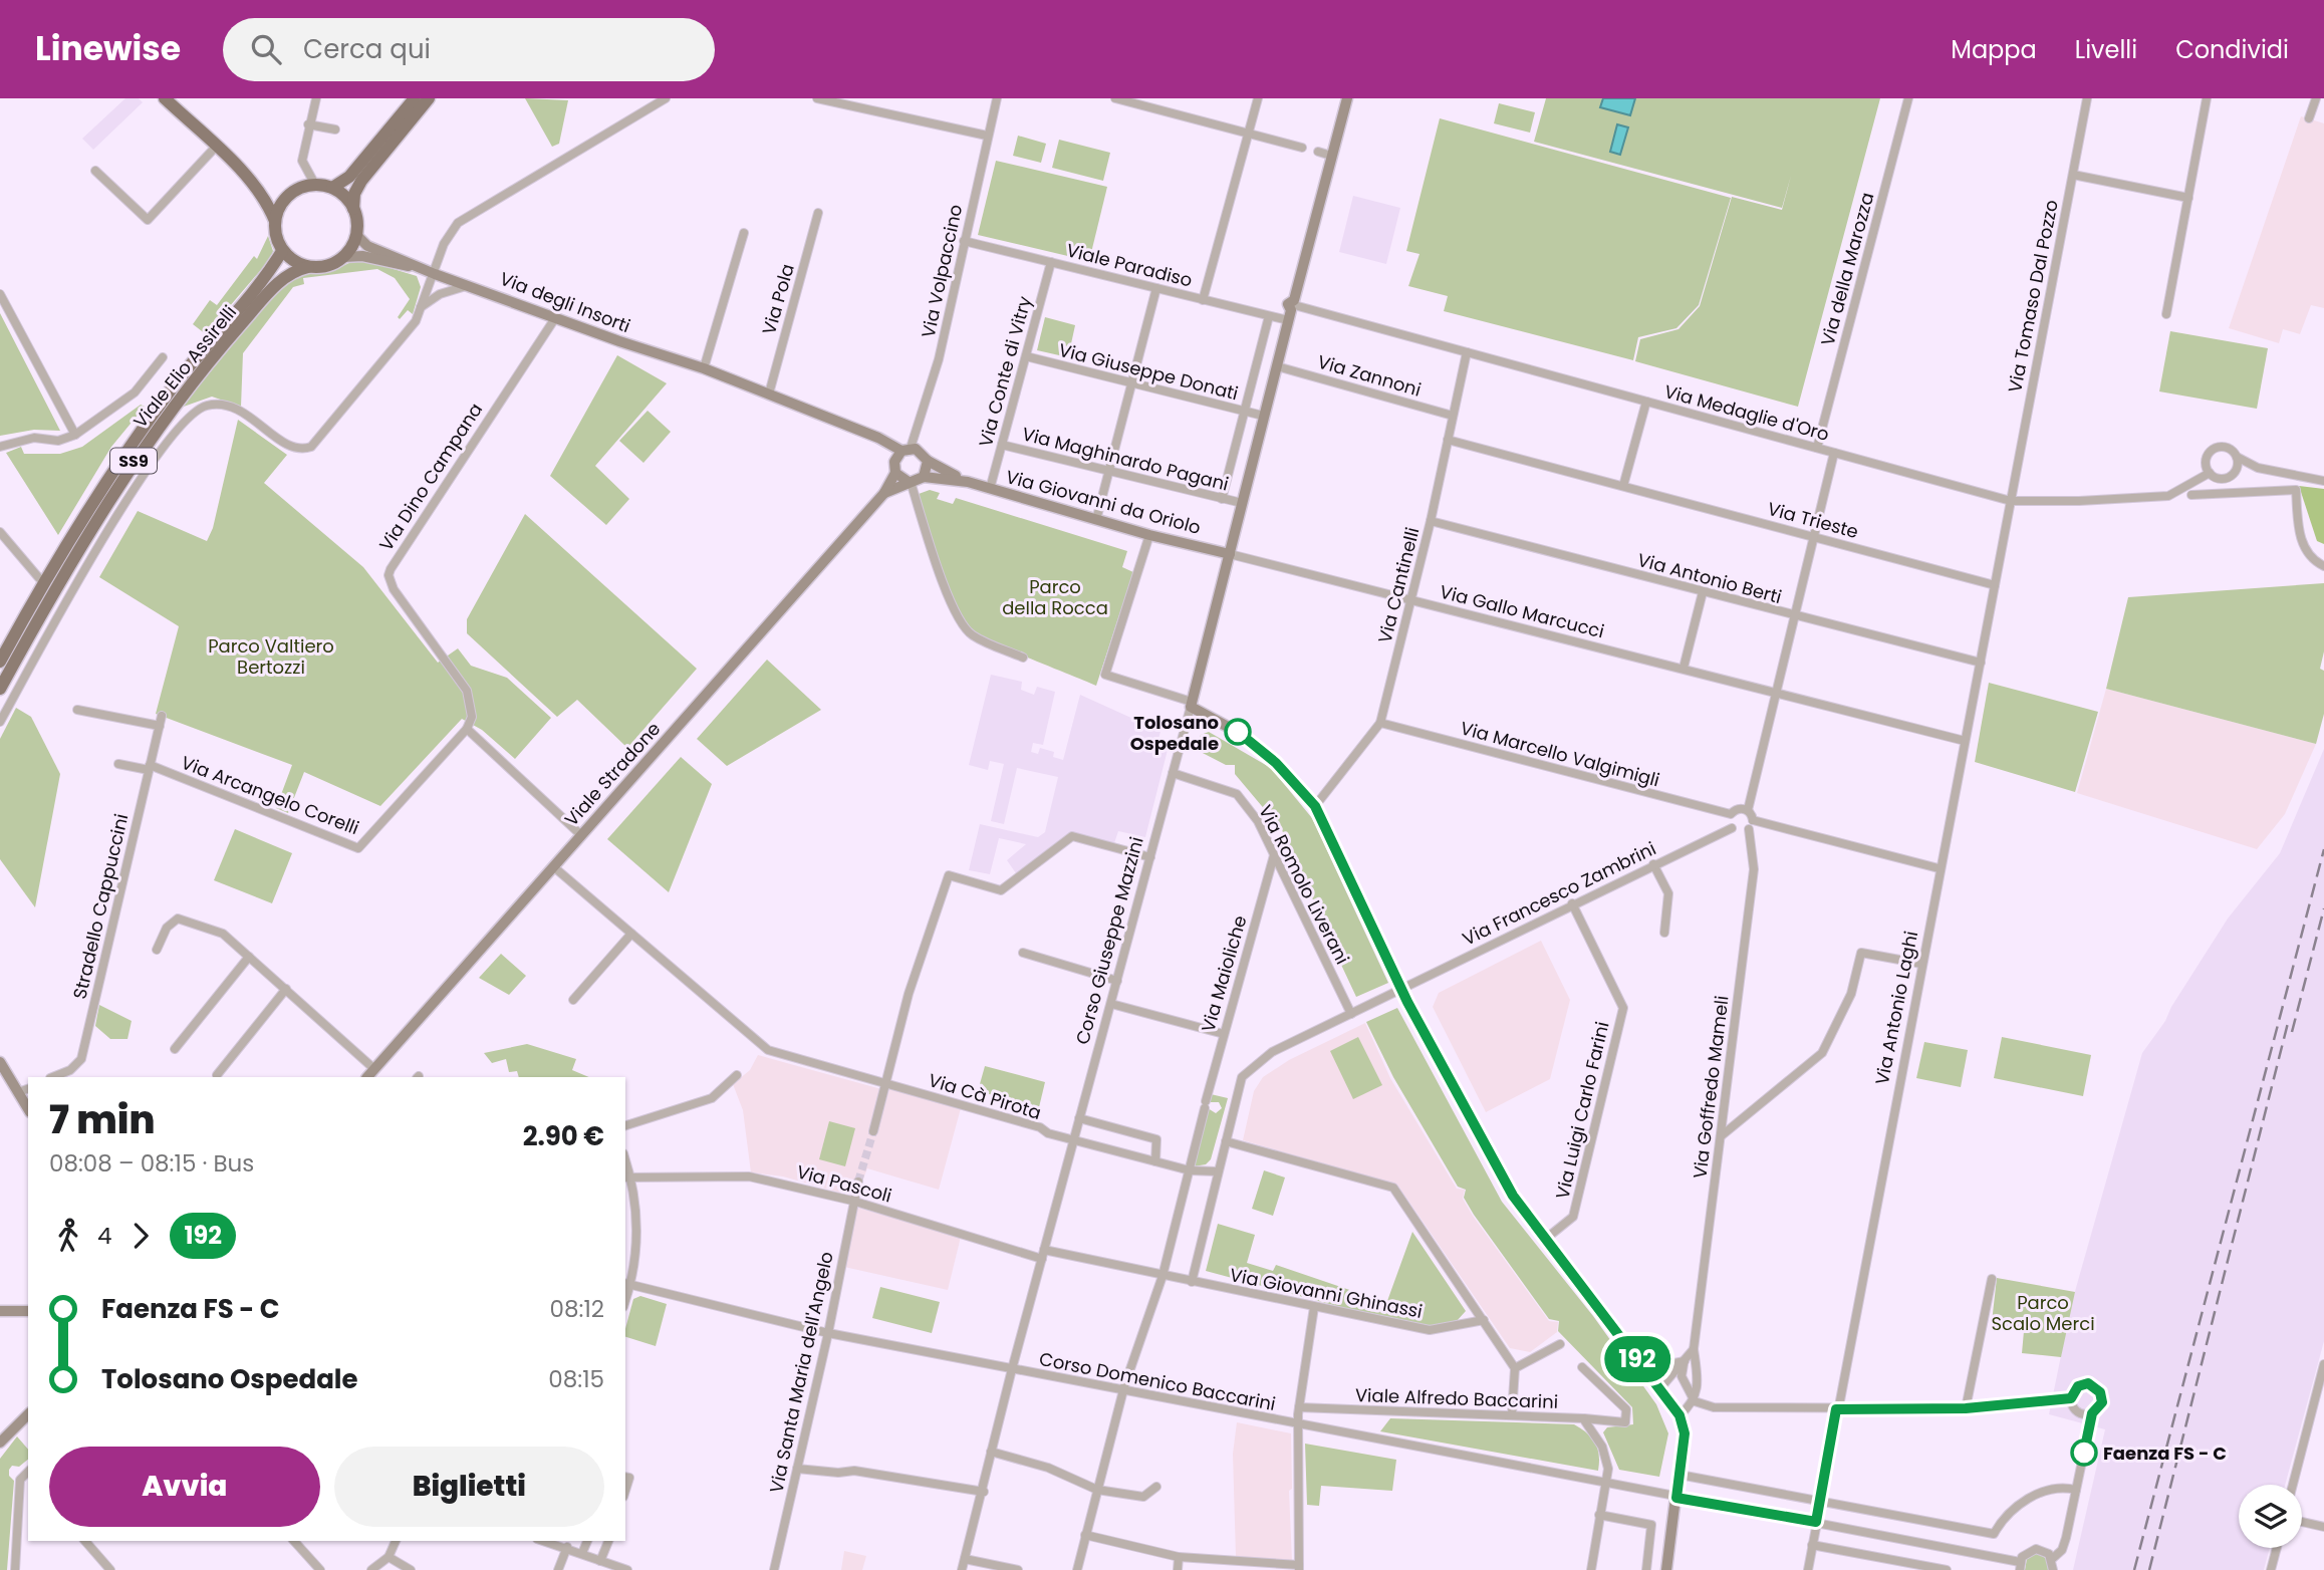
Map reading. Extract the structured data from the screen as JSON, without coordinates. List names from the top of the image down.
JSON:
{
  "streets": {
    "main road": [
      "Via degli Insorti",
      "Viale Elio Assirelli",
      "SS9",
      "Via Giovanni da Oriolo",
      "Viale Stradone",
      "Corso Giuseppe Mazzini"
    ],
    "street": [
      "Viale Paradiso",
      "Via della Marozza",
      "Via Volpaccino",
      "Via Tomaso Dal Pozzo",
      "Via Pola",
      "Via Conte di Vitry",
      "Via Giuseppe Donati",
      "Via Zannoni",
      "Via Medaglie d'Oro",
      "Via Maghinardo Pagani",
      "Via Dino Campana",
      "Via Trieste",
      "Via Antonio Berti",
      "Via Cantinelli",
      "Via Gallo Marcucci",
      "Via Marcello Valgimigli",
      "Via Arcangelo Corelli",
      "Via Romolo Liverani",
      "Via Francesco Zambrini",
      "Stradello Cappuccini",
      "Via Maioliche",
      "Via Antonio Laghi",
      "Via Goffredo Mameli",
      "Via Cà Pirota",
      "Via Luigi Carlo Farini",
      "Via Pascoli",
      "Via Giovanni Ghinassi",
      "Via Santa Maria dell'Angelo",
      "Corso Domenico Baccarini",
      "Viale Alfredo Baccarini"
    ]
  },
  "crossings": [
    ["Viale Paradiso", "Via Volpaccino"],
    ["Viale Paradiso", "Via Conte di Vitry"],
    ["Viale Paradiso", "Via Medaglie d'Oro"],
    ["Viale Paradiso", "Corso Giuseppe Mazzini"],
    ["Via della Marozza", "Via Medaglie d'Oro"],
    ["Via Volpaccino", "Via degli Insorti"],
    ["Via Volpaccino", "Via Giovanni da Oriolo"],
    ["Via Volpaccino", "Viale Stradone"],
    ["Via Tomaso Dal Pozzo", "Via Medaglie d'Oro"],
    ["Via Tomaso Dal Pozzo", "Via Antonio Laghi"],
    ["Via Pola", "Via degli Insorti"],
    ["Via degli Insorti", "Viale Elio Assirelli"],
    ["Via degli Insorti", "SS9"],
    ["Via degli Insorti", "Via Dino Campana"],
    ["Via degli Insorti", "Via Giovanni da Oriolo"],
    ["Via degli Insorti", "Viale Stradone"],
    ["Viale Elio Assirelli", "SS9"],
    ["Via Conte di Vitry", "Via Giuseppe Donati"],
    ["Via Conte di Vitry", "Via Maghinardo Pagani"],
    ["Via Conte di Vitry", "Via Giovanni da Oriolo"],
    ["Via Giuseppe Donati", "Corso Giuseppe Mazzini"],
    ["Via Zannoni", "Via Cantinelli"],
    ["Via Zannoni", "Corso Giuseppe Mazzini"],
    ["Via Medaglie d'Oro", "Via Cantinelli"],
    ["Via Medaglie d'Oro", "Corso Giuseppe Mazzini"],
    ["Via Medaglie d'Oro", "Via Antonio Laghi"],
    ["Via Maghinardo Pagani", "Corso Giuseppe Mazzini"],
    ["Via Dino Campana", "Via Arcangelo Corelli"],
    ["Via Giovanni da Oriolo", "Via Gallo Marcucci"],
    ["Via Giovanni da Oriolo", "Viale Stradone"],
    ["Via Giovanni da Oriolo", "Corso Giuseppe Mazzini"],
    ["Via Trieste", "Via Cantinelli"],
    ["Via Trieste", "Via Antonio Laghi"],
    ["Via Antonio Berti", "Via Cantinelli"],
    ["Via Antonio Berti", "Via Antonio Laghi"],
    ["Via Cantinelli", "Via Gallo Marcucci"],
    ["Via Cantinelli", "Via Marcello Valgimigli"],
    ["Via Gallo Marcucci", "Corso Giuseppe Mazzini"],
    ["Via Gallo Marcucci", "Via Antonio Laghi"],
    ["Via Marcello Valgimigli", "Via Francesco Zambrini"],
    ["Via Marcello Valgimigli", "Via Goffredo Mameli"],
    ["Viale Stradone", "Via Cà Pirota"],
    ["Via Arcangelo Corelli", "Stradello Cappuccini"],
    ["Via Romolo Liverani", "Via Francesco Zambrini"],
    ["Via Romolo Liverani", "Corso Giuseppe Mazzini"],
    ["Via Romolo Liverani", "Via Maioliche"],
    ["Via Francesco Zambrini", "Via Goffredo Mameli"],
    ["Via Francesco Zambrini", "Via Cà Pirota"],
    ["Via Francesco Zambrini", "Via Luigi Carlo Farini"],
    ["Via Francesco Zambrini", "Via Giovanni Ghinassi"],
    ["Corso Giuseppe Mazzini", "Via Cà Pirota"],
    ["Corso Giuseppe Mazzini", "Via Pascoli"],
    ["Corso Giuseppe Mazzini", "Corso Domenico Baccarini"],
    ["Via Maioliche", "Via Cà Pirota"],
    ["Via Maioliche", "Via Pascoli"],
    ["Via Maioliche", "Via Giovanni Ghinassi"],
    ["Via Maioliche", "Corso Domenico Baccarini"],
    ["Via Pascoli", "Via Giovanni Ghinassi"],
    ["Via Pascoli", "Via Santa Maria dell'Angelo"],
    ["Via Santa Maria dell'Angelo", "Corso Domenico Baccarini"]
  ],
  "parks": ["Parco della Rocca", "Parco Valtiero Bertozzi", "Parco Scalo Merci"],
  "places": ["Tolosano Ospedale", "Faenza FS - C"],
  "lines": ["bus line 192"],
  "page": {
    "header": "Linewise",
    "search": "Cerca qui",
    "nav": ["Mappa", "Livelli", "Condividi"],
    "on_map": "192",
    "heading": ["7 min", "08:08 – 08:15 · Bus", "2.90 €"],
    "legs": ["4", "192"],
    "list": [
      {
        "name": "Faenza FS - C",
        "value": "08:12"
      },
      {
        "name": "Tolosano Ospedale",
        "value": "08:15"
      }
    ],
    "buttons": ["Avvia", "Biglietti"]
  }
}
